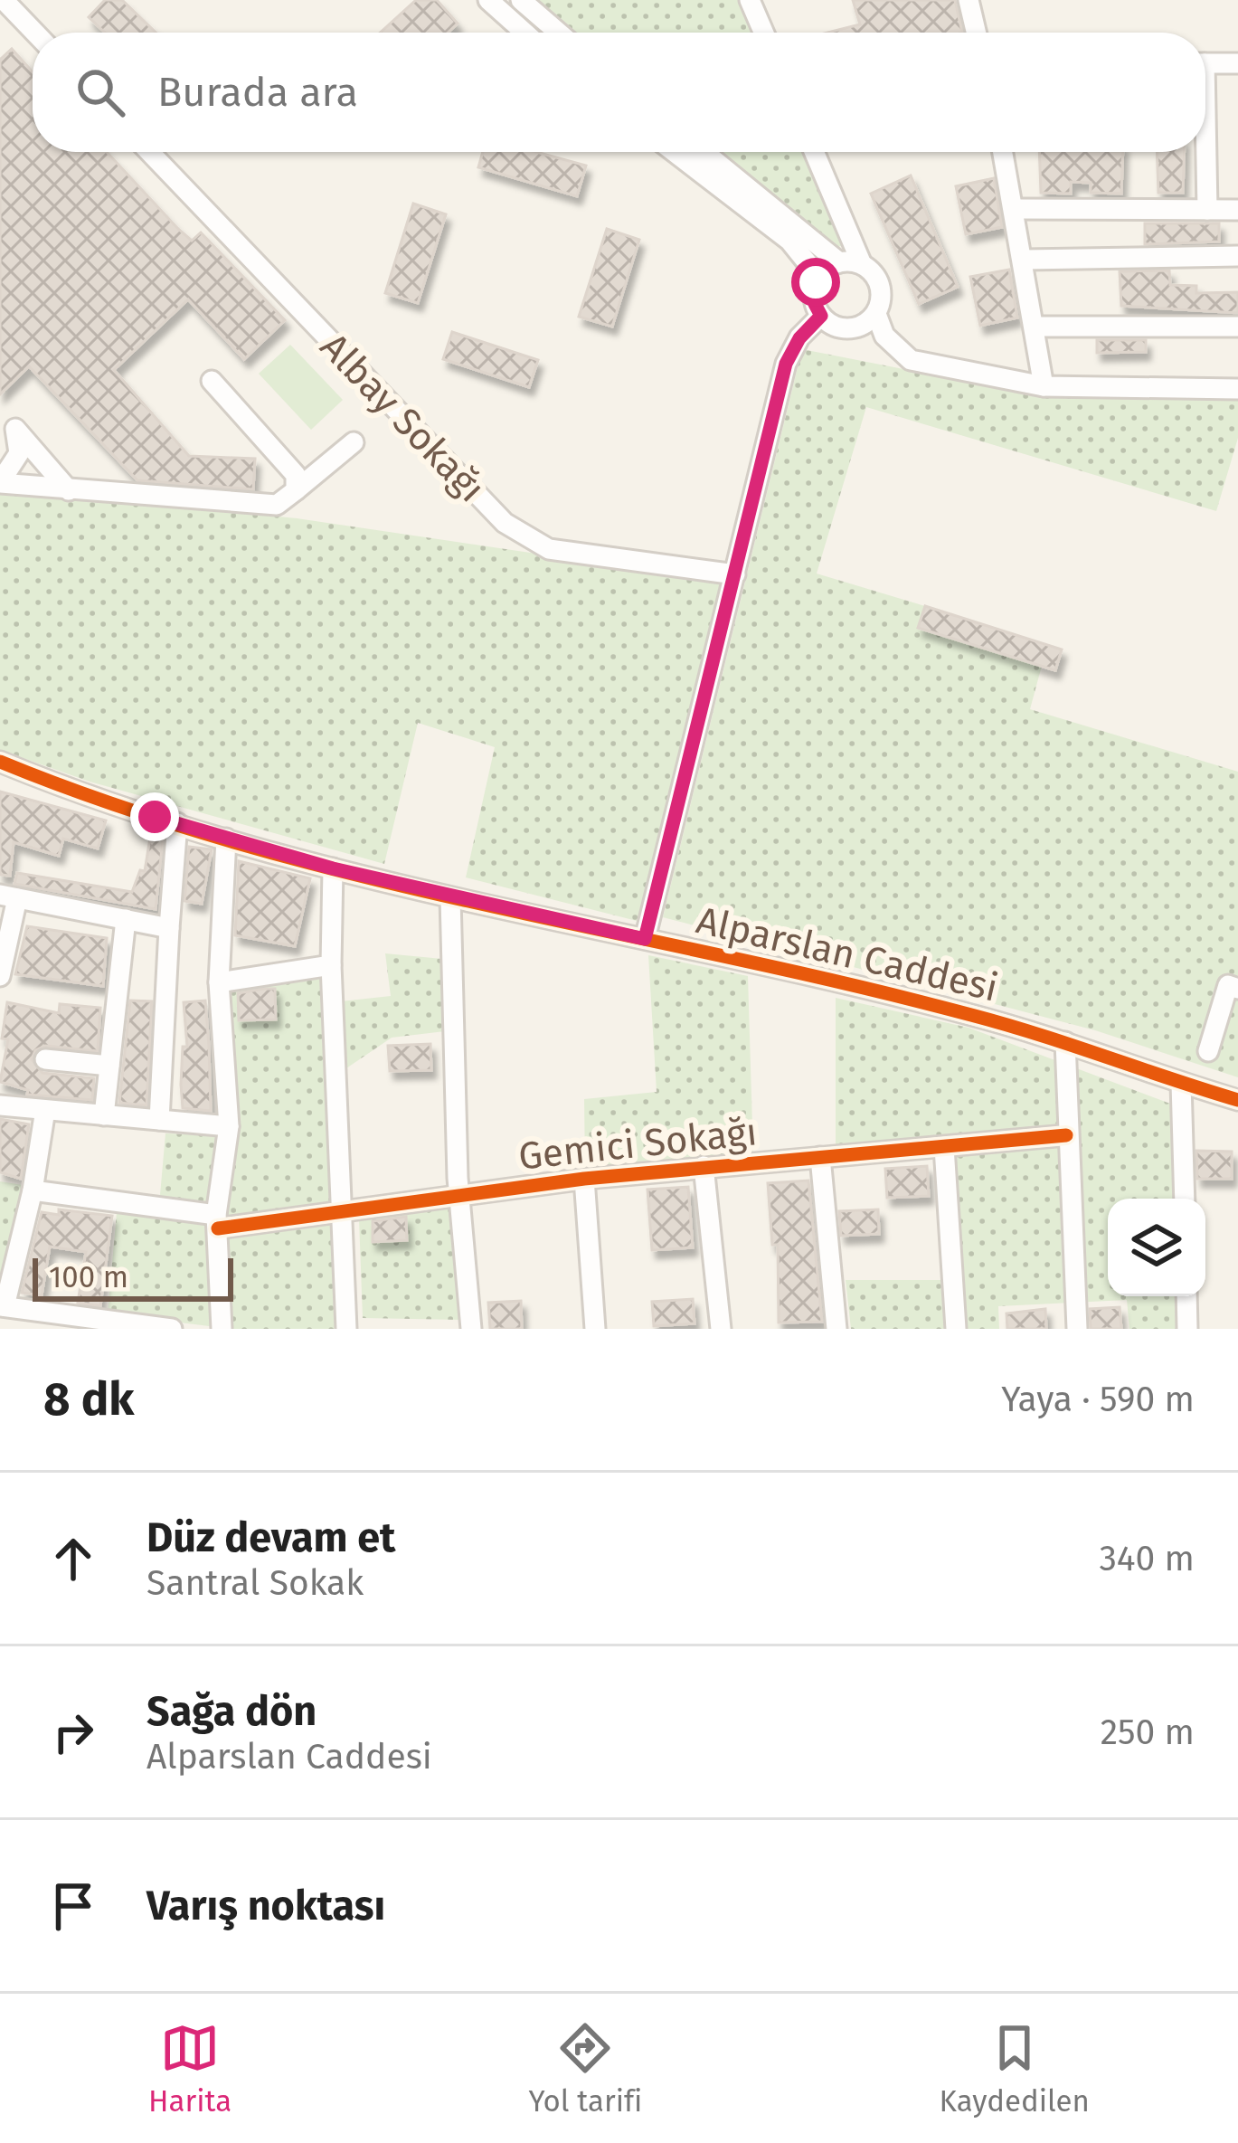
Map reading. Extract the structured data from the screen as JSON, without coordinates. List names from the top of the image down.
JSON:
{
  "streets": {
    "street": ["Albay Sokağı", "Alparslan Caddesi", "Gemici Sokağı"]
  },
  "scale_bar": "100 m",
  "page": {
    "search": "Burada ara",
    "scale": "100 m",
    "heading": ["8 dk", "Yaya · 590 m"],
    "list": [
      ["Düz devam et", "Santral Sokak", "340 m"],
      ["Sağa dön", "Alparslan Caddesi", "250 m"],
      "Varış noktası"
    ],
    "nav": ["Harita", "Yol tarifi", "Kaydedilen"]
  }
}
